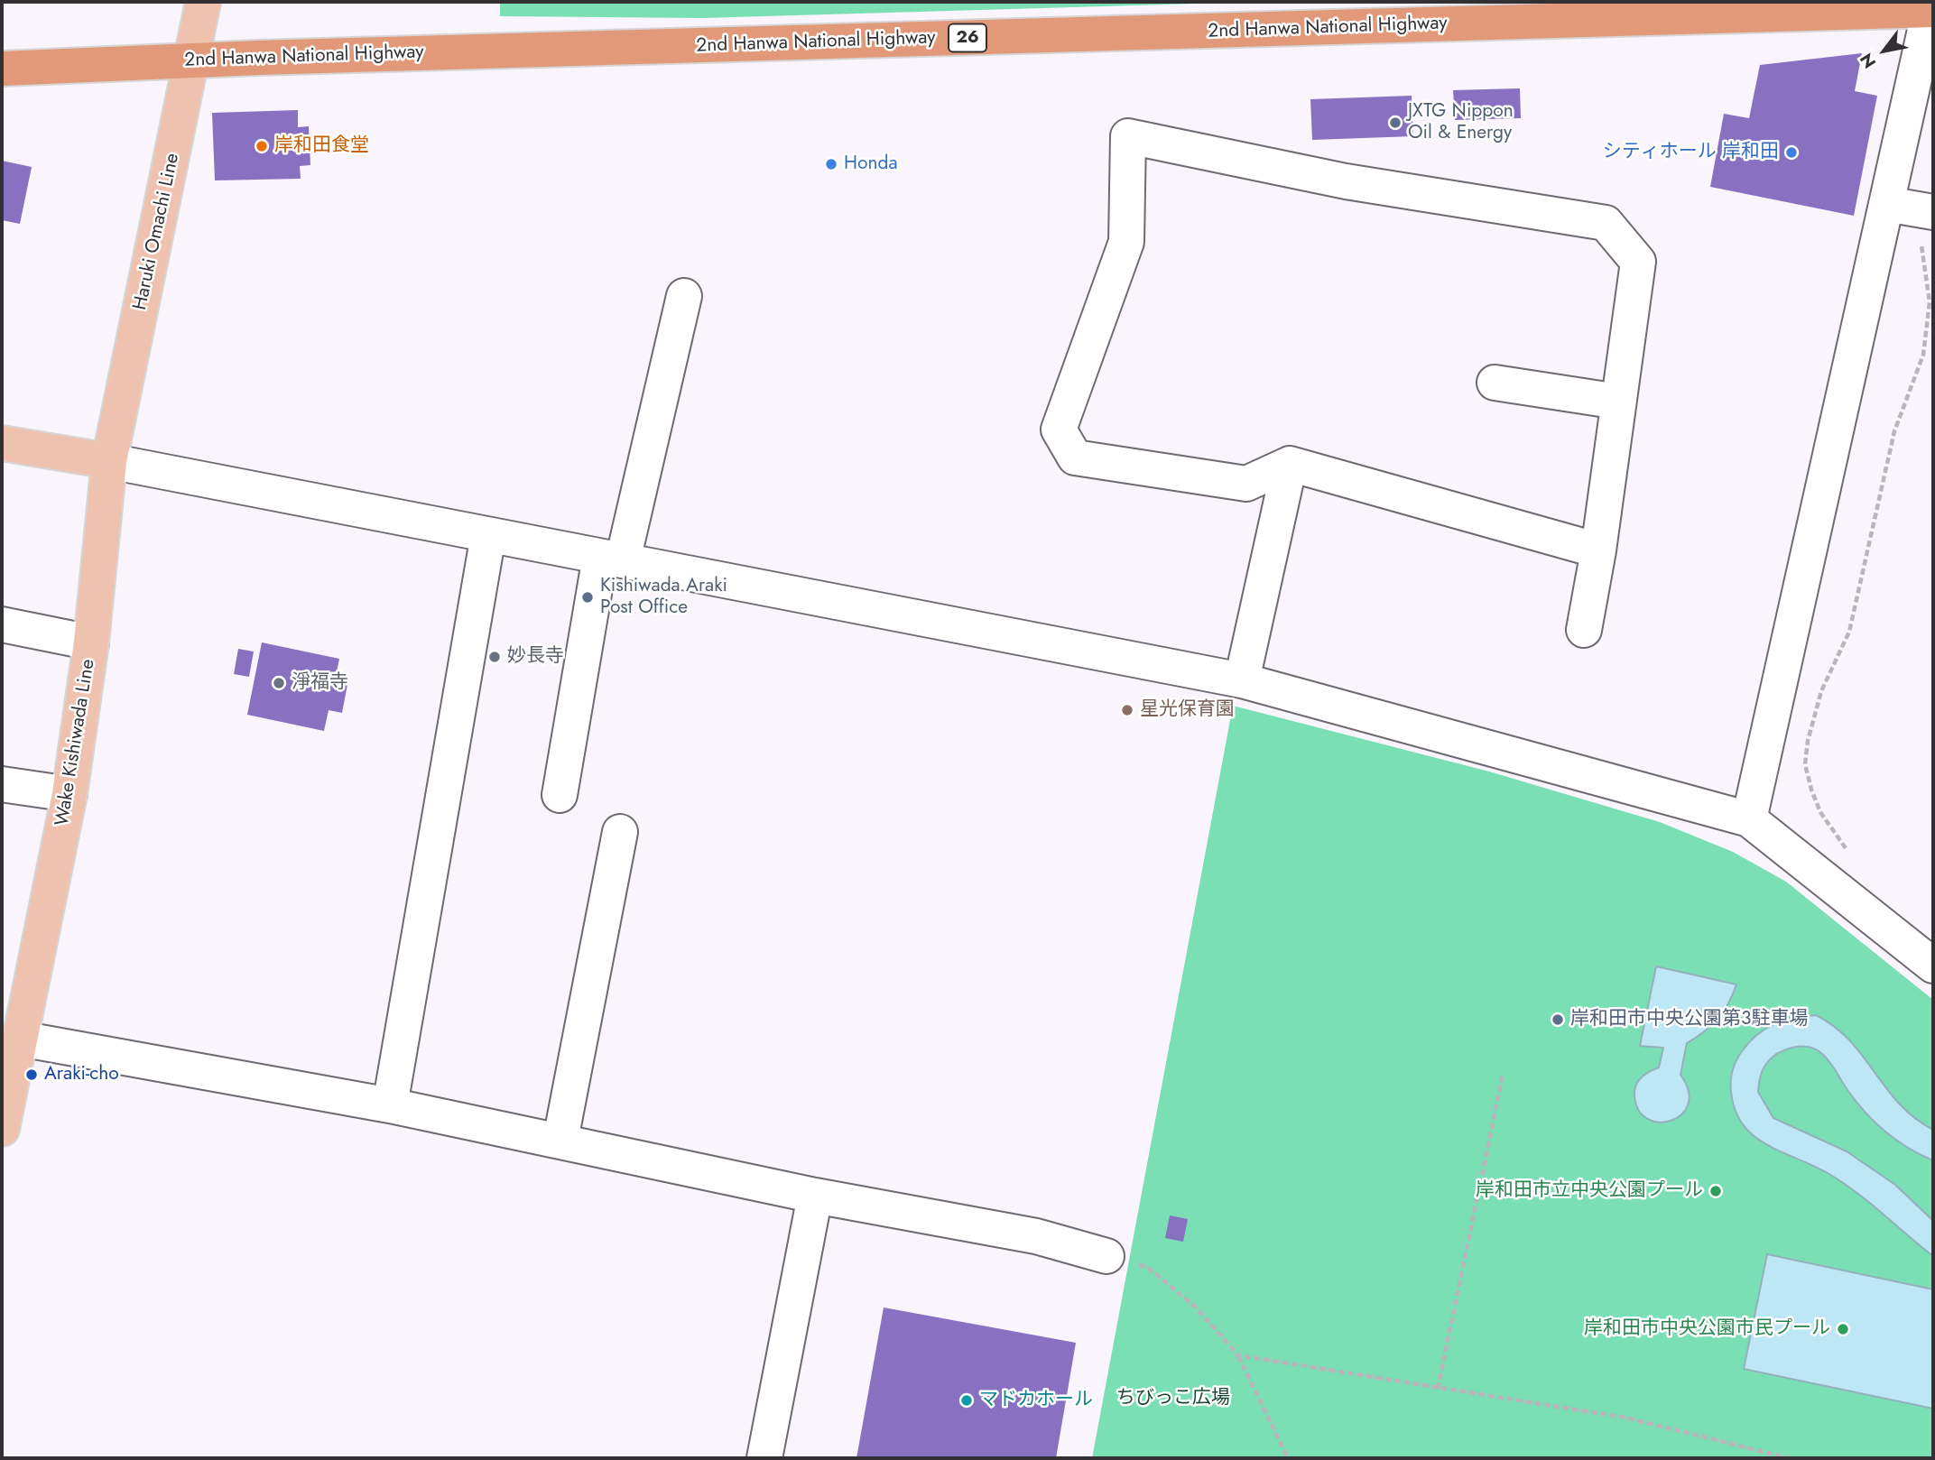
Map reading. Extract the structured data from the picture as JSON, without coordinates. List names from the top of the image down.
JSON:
{
  "streets": {
    "highway": ["2nd Hanwa National Highway", "26"],
    "main road": ["Haruki Omachi Line", "Wake Kishiwada Line"]
  },
  "crossings": [
    ["2nd Hanwa National Highway", "Haruki Omachi Line"],
    ["Haruki Omachi Line", "Wake Kishiwada Line"]
  ],
  "parks": ["ちびっこ広場"],
  "places": [
    "JXTG Nippon Oil & Energy",
    "岸和田食堂",
    "シティホール 岸和田",
    "Honda",
    "Kishiwada Araki Post Office",
    "妙長寺",
    "淨福寺",
    "星光保育園",
    "岸和田市中央公園第3駐車場",
    "Araki-cho",
    "岸和田市立中央公園プール",
    "岸和田市中央公園市民プール",
    "マドカホール"
  ],
  "north": "bottom left"
}
